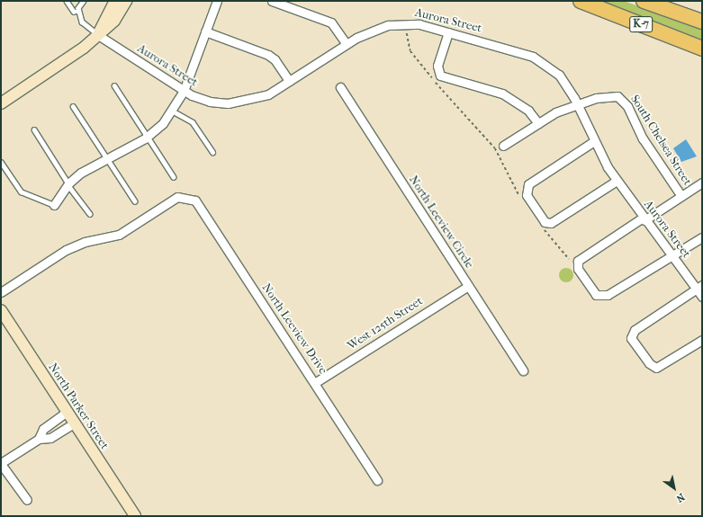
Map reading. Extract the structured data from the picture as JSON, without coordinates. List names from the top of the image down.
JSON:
{
  "streets": {
    "highway": ["K-7"],
    "street": [
      "Aurora Street",
      "South Chelsea Street",
      "North Leeview Circle",
      "West 125th Street",
      "North Leeview Drive",
      "North Parker Street"
    ]
  },
  "crossings": [
    ["Aurora Street", "South Chelsea Street"],
    ["North Leeview Circle", "West 125th Street"],
    ["West 125th Street", "North Leeview Drive"]
  ],
  "north": "bottom right"
}
